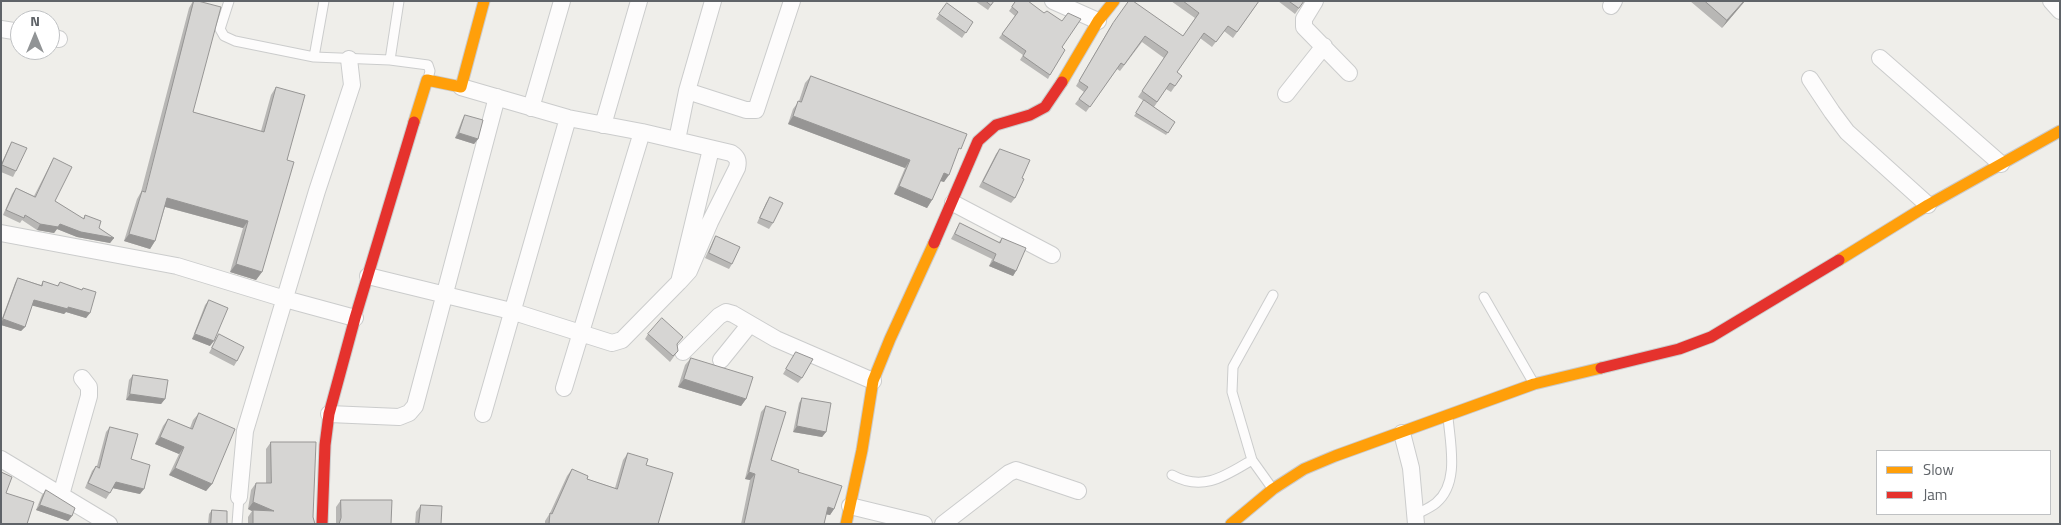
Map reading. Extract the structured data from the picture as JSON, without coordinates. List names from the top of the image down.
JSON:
{
  "legend": ["Slow", "Jam"],
  "north": "top"
}
